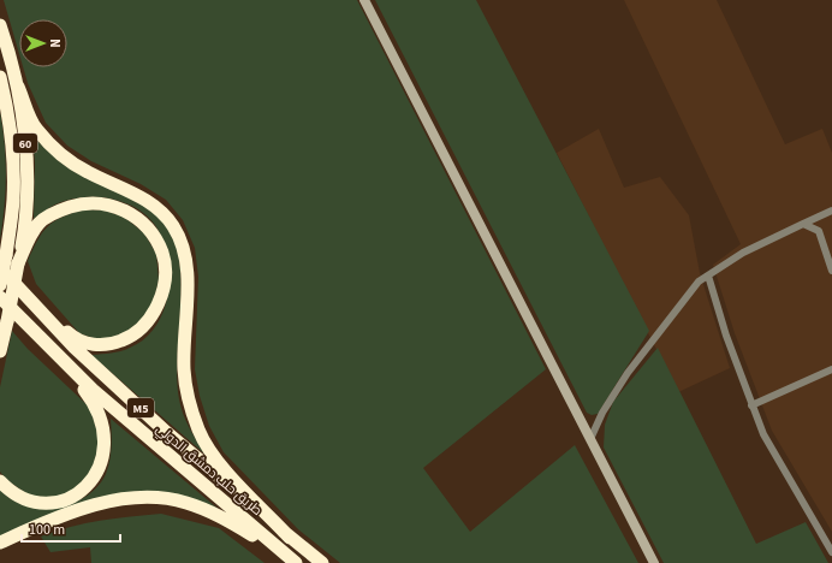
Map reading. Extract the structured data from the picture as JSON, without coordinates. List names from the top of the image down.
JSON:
{
  "streets": {
    "highway": ["60", "M5", "طريق حلب دمشق الدولي"]
  },
  "crossings": [
    ["M5", "طريق حلب دمشق الدولي"]
  ],
  "scale_bar": "100 m",
  "north": "right"
}
